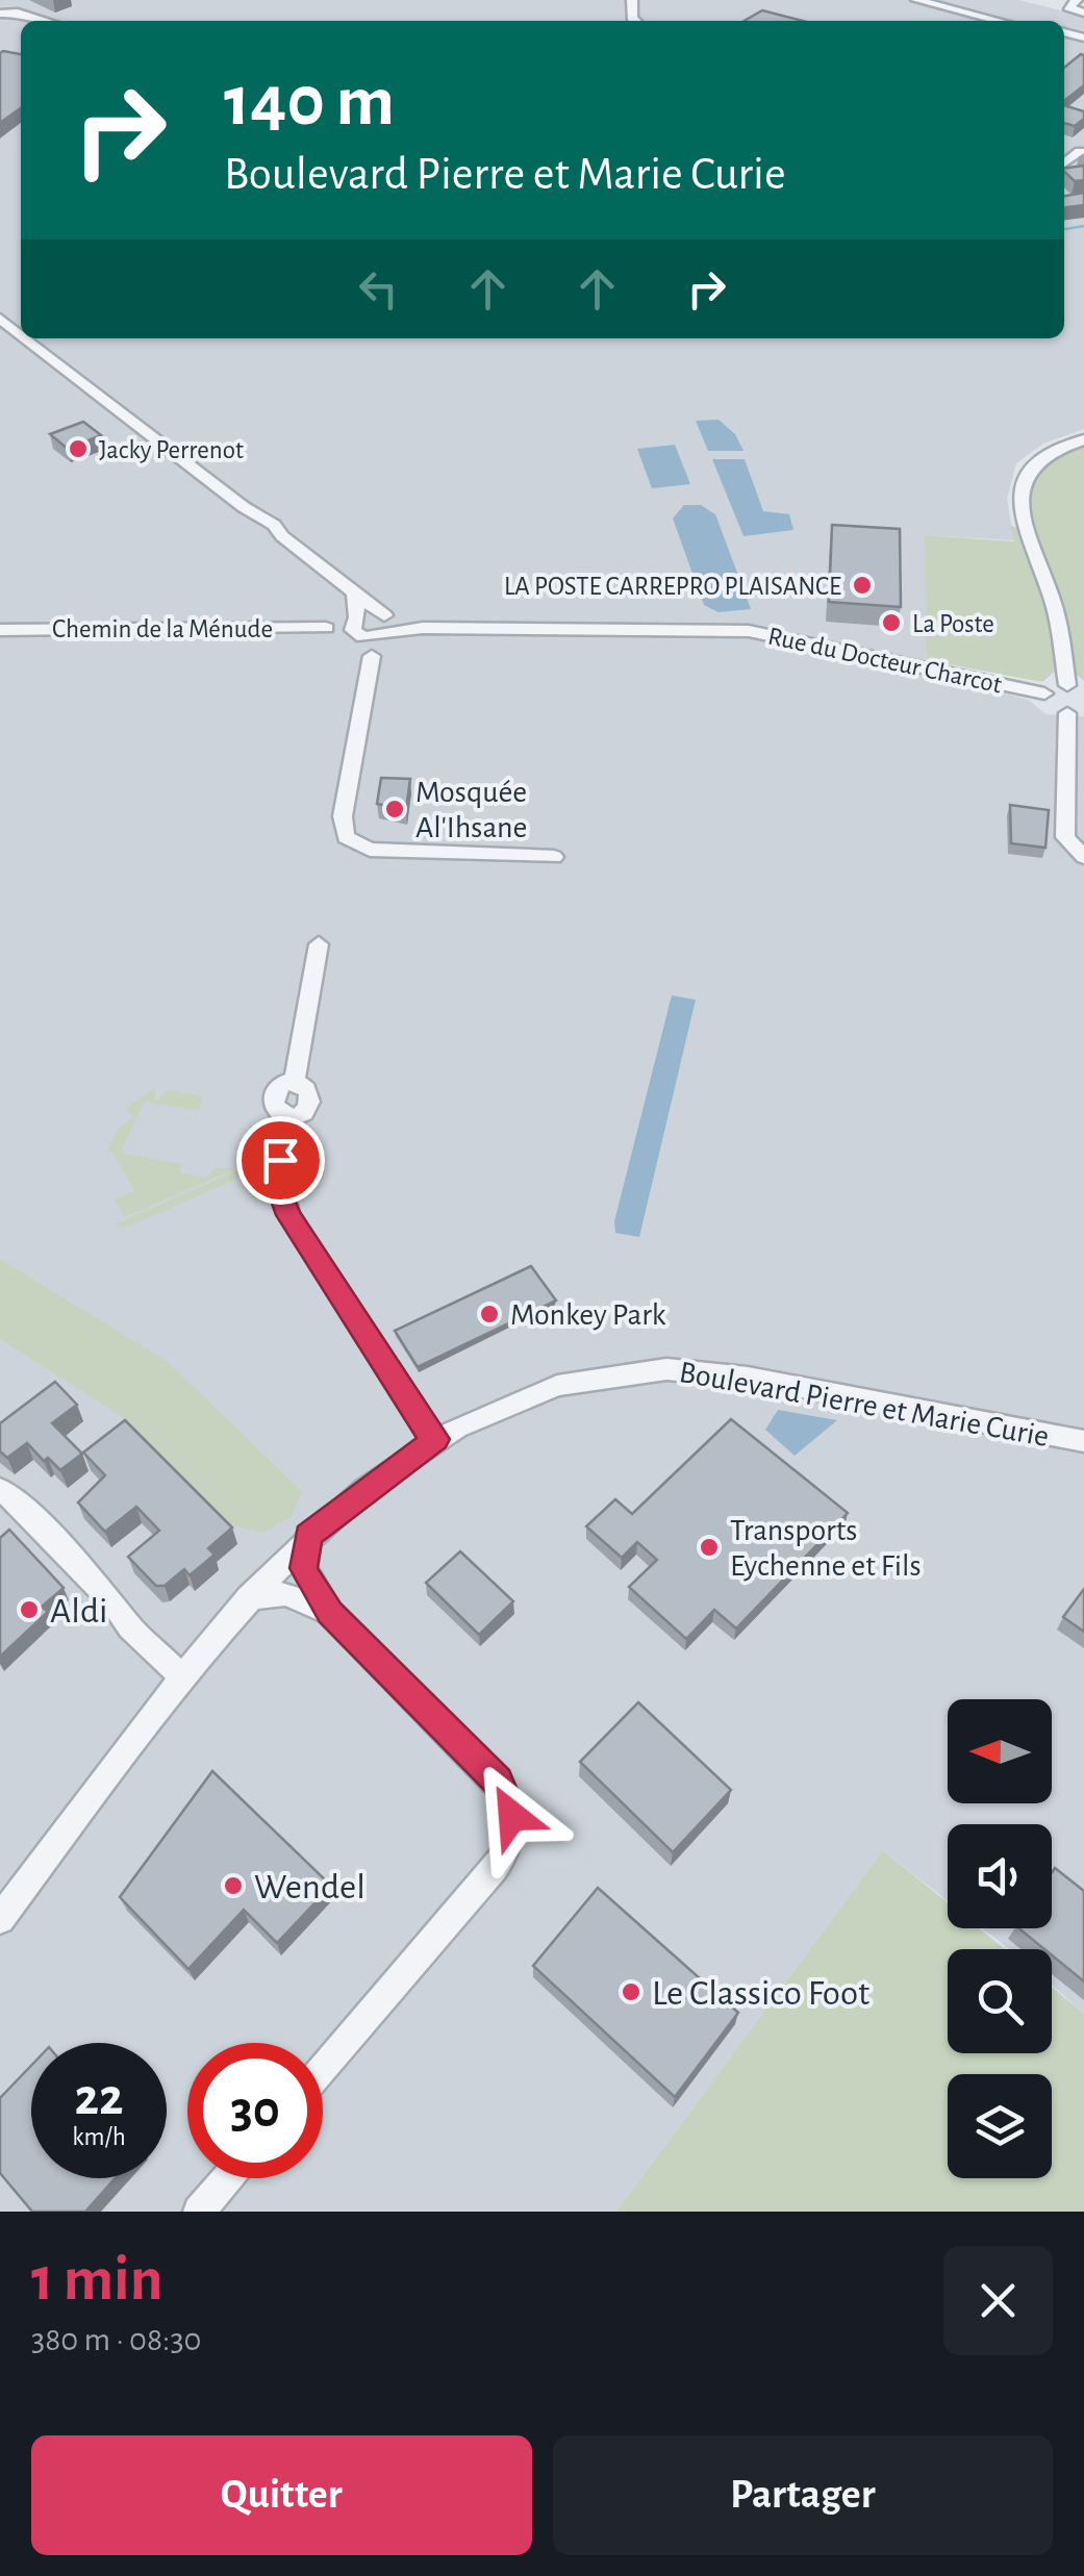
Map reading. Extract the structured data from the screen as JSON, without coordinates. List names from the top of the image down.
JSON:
{
  "streets": {
    "street": ["Chemin de la Ménude", "Rue du Docteur Charcot", "Boulevard Pierre et Marie Curie"]
  },
  "crossings": [
    ["Chemin de la Ménude", "Rue du Docteur Charcot"]
  ],
  "places": [
    "Jacky Perrenot",
    "LA POSTE CARREPRO PLAISANCE",
    "La Poste",
    "Mosquée Al'Ihsane",
    "Monkey Park",
    "Transports Eychenne et Fils",
    "Aldi",
    "Wendel",
    "Le Classico Foot"
  ],
  "north": "left",
  "page": {
    "turn": ["140 m", "Boulevard Pierre et Marie Curie"],
    "speed": "22 km/h",
    "limit": "30",
    "heading": ["1 min", "380 m · 08:30"],
    "buttons": ["Quitter", "Partager"]
  }
}
